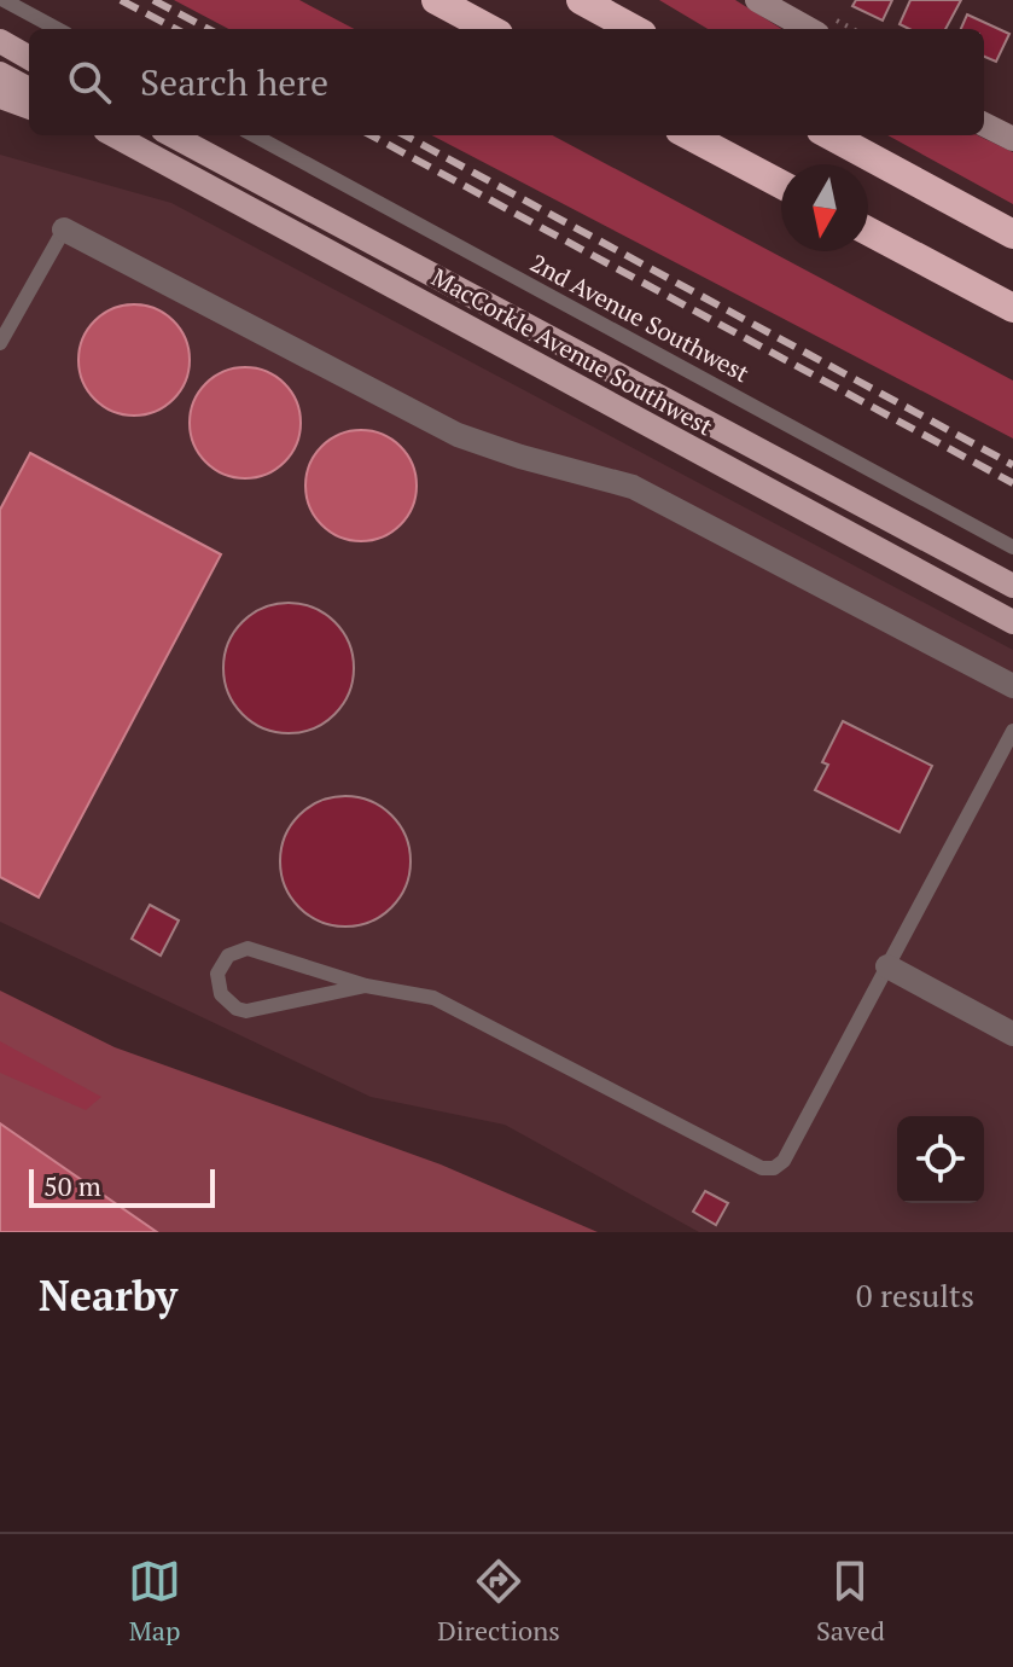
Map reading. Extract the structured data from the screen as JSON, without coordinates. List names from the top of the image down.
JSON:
{
  "streets": {
    "main road": ["MacCorkle Avenue Southwest"],
    "lane": ["2nd Avenue Southwest"]
  },
  "scale_bar": "50 m",
  "north": "bottom",
  "page": {
    "search": "Search here",
    "scale": "50 m",
    "heading": ["Nearby", "0 results"],
    "nav": ["Map", "Directions", "Saved"]
  }
}
